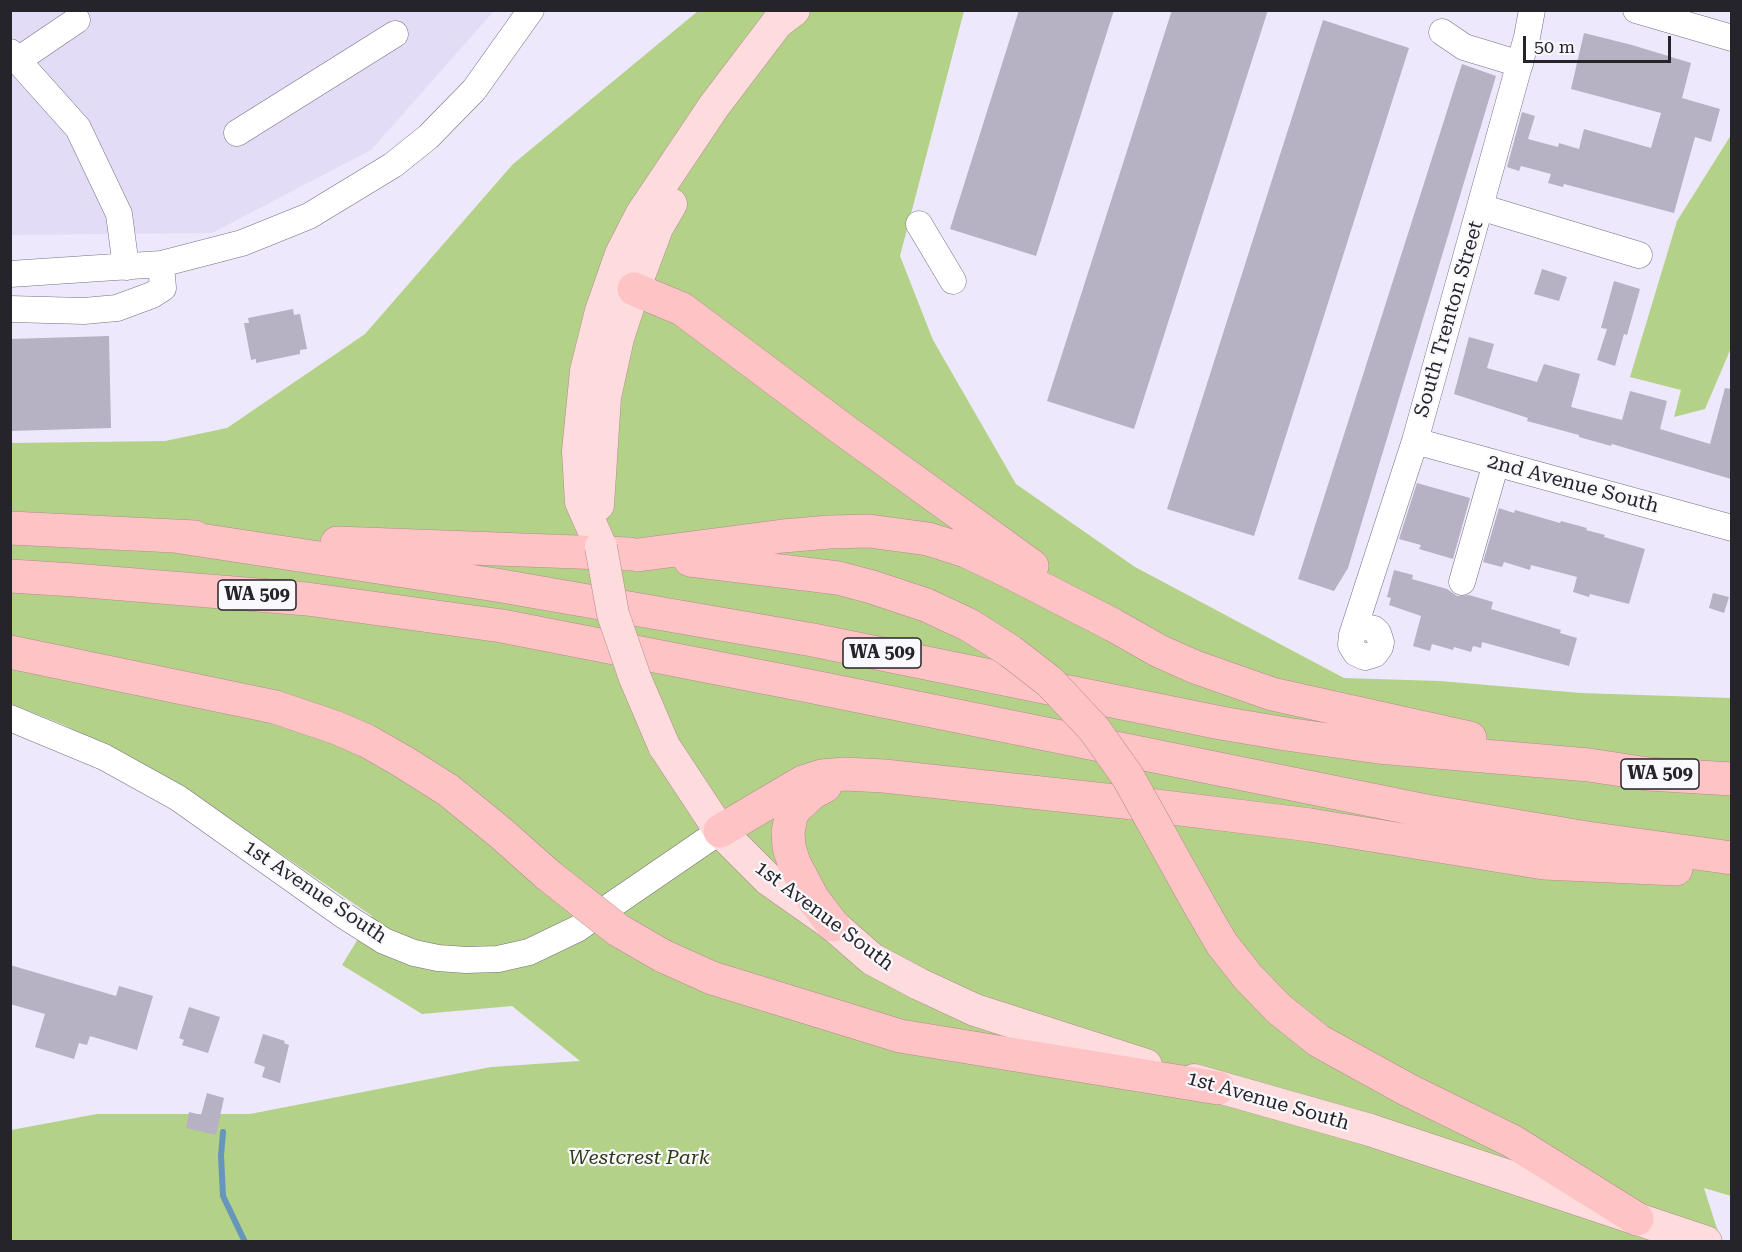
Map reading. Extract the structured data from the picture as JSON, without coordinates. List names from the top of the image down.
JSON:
{
  "streets": {
    "highway": ["WA 509"],
    "main road": ["1st Avenue South"],
    "street": ["South Trenton Street", "2nd Avenue South"]
  },
  "crossings": [
    ["South Trenton Street", "2nd Avenue South"]
  ],
  "parks": ["Westcrest Park"],
  "scale_bar": "50 m"
}
